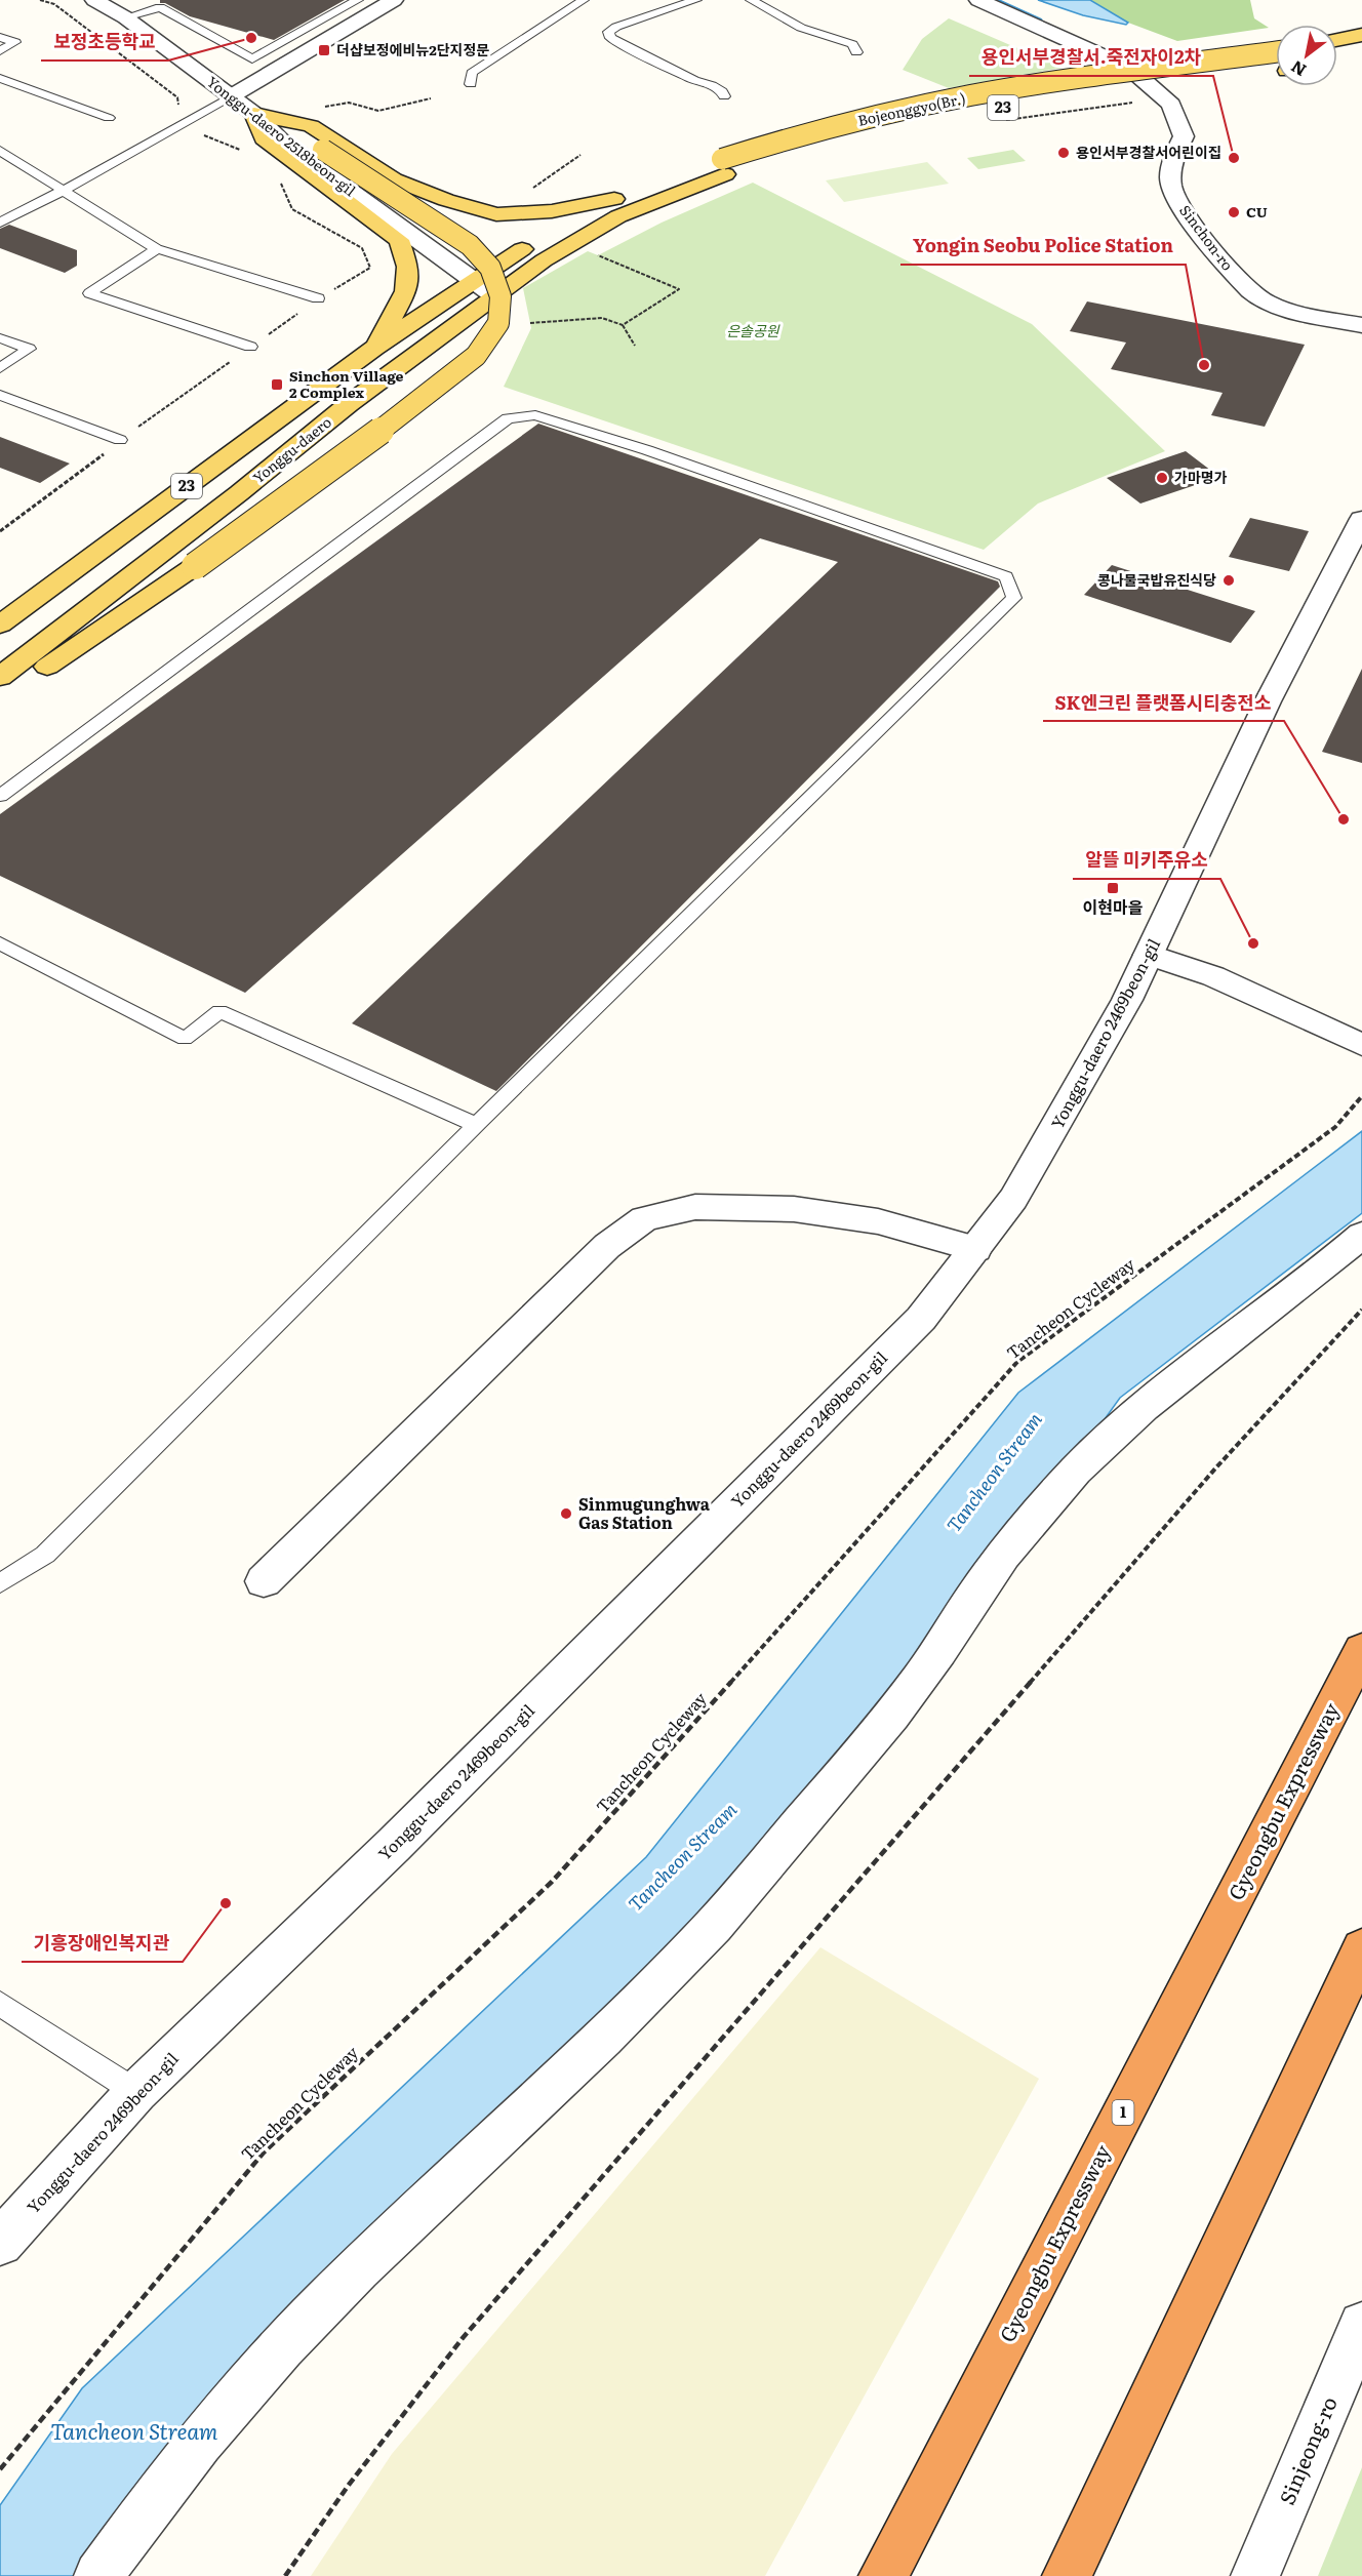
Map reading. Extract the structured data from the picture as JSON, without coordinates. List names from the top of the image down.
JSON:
{
  "streets": {
    "highway": ["Gyeongbu Expressway", "1"],
    "main road": ["23", "Bojeonggyo(Br.)", "Yonggu-daero"],
    "street": [
      "Yonggu-daero 2518beon-gil",
      "Sinchon-ro",
      "Yonggu-daero 2469beon-gil",
      "Sinjeong-ro"
    ],
    "path": ["Tancheon Cycleway"]
  },
  "crossings": [
    ["Bojeonggyo(Br.)", "Yonggu-daero"],
    ["Yonggu-daero 2518beon-gil", "Yonggu-daero"]
  ],
  "water": ["Tancheon Stream"],
  "parks": ["은솔공원"],
  "places": {
    "other": [
      "보정초등학교",
      "용인서부경찰서어린이집",
      "용인서부경찰서.죽전자이2차",
      "CU",
      "Yongin Seobu Police Station",
      "가마명가",
      "콩나물국밥유진식당",
      "SK엔크린 플랫폼시티충전소",
      "알뜰 미키주유소",
      "Sinmugunghwa Gas Station",
      "기흥장애인복지관"
    ],
    "transit": ["더샵보정에비뉴2단지정문", "Sinchon Village 2 Complex", "이현마을"]
  },
  "north": "bottom left"
}
